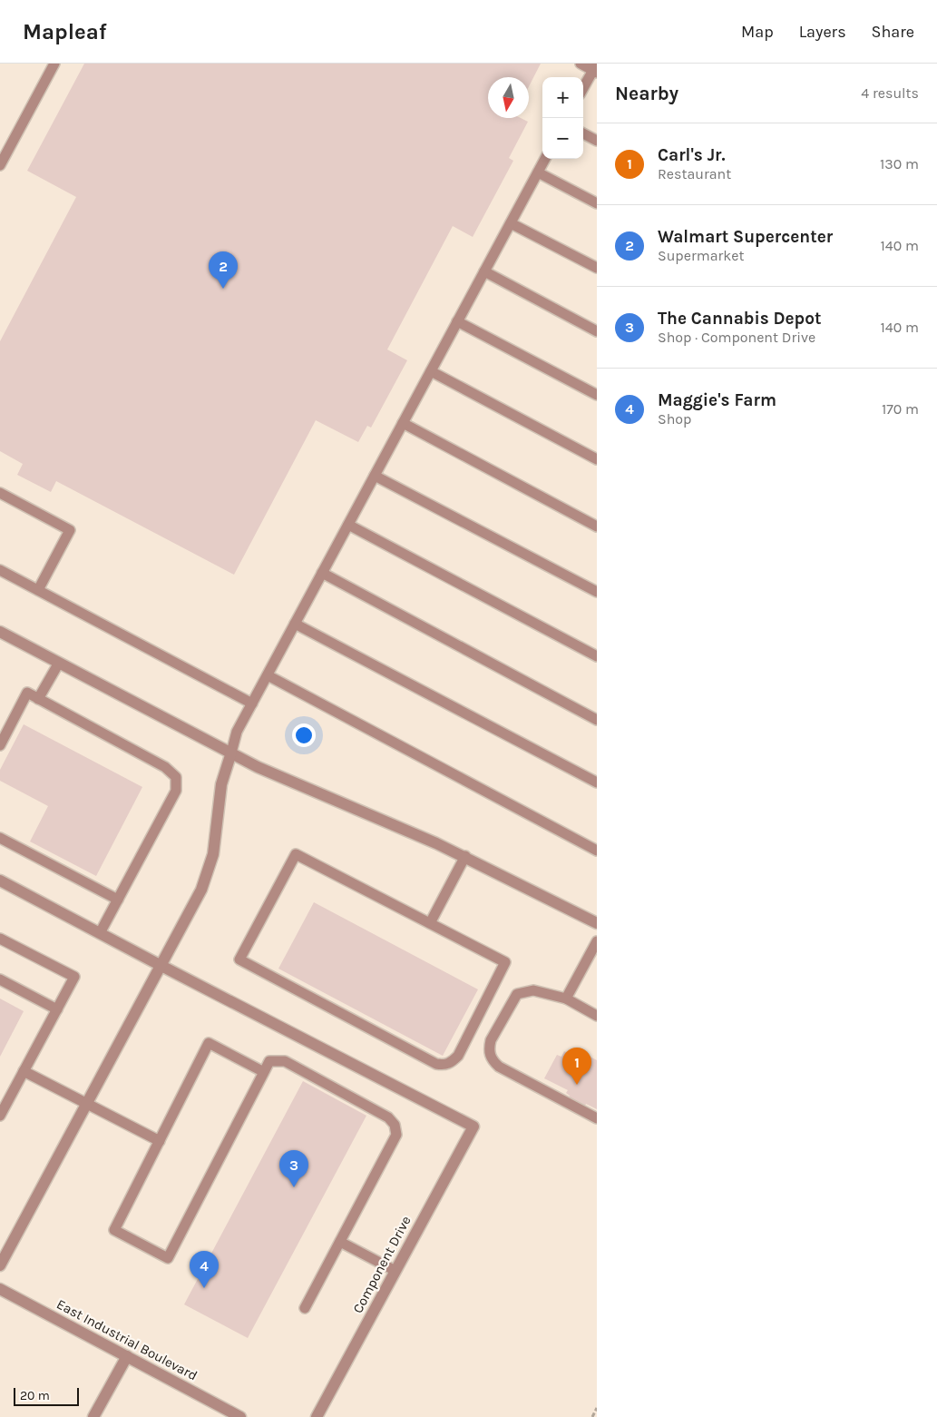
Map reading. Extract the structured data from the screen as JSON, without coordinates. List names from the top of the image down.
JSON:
{
  "streets": {
    "street": ["Component Drive", "East Industrial Boulevard"]
  },
  "scale_bar": "20 m",
  "north": "bottom",
  "page": {
    "header": "Mapleaf",
    "nav": ["Map", "Layers", "Share"],
    "heading": ["Nearby", "4 results"],
    "map_buttons": ["+", "−"],
    "list": [
      {
        "mark": "1",
        "name": "Carl's Jr.",
        "note": "Restaurant",
        "value": "130 m"
      },
      {
        "mark": "2",
        "name": "Walmart Supercenter",
        "note": "Supermarket",
        "value": "140 m"
      },
      {
        "mark": "3",
        "name": "The Cannabis Depot",
        "note": "Shop · Component Drive",
        "value": "140 m"
      },
      {
        "mark": "4",
        "name": "Maggie's Farm",
        "note": "Shop",
        "value": "170 m"
      }
    ],
    "pins": [
      "2",
      "1",
      "3",
      "4"
    ],
    "scale": "20 m"
  }
}
